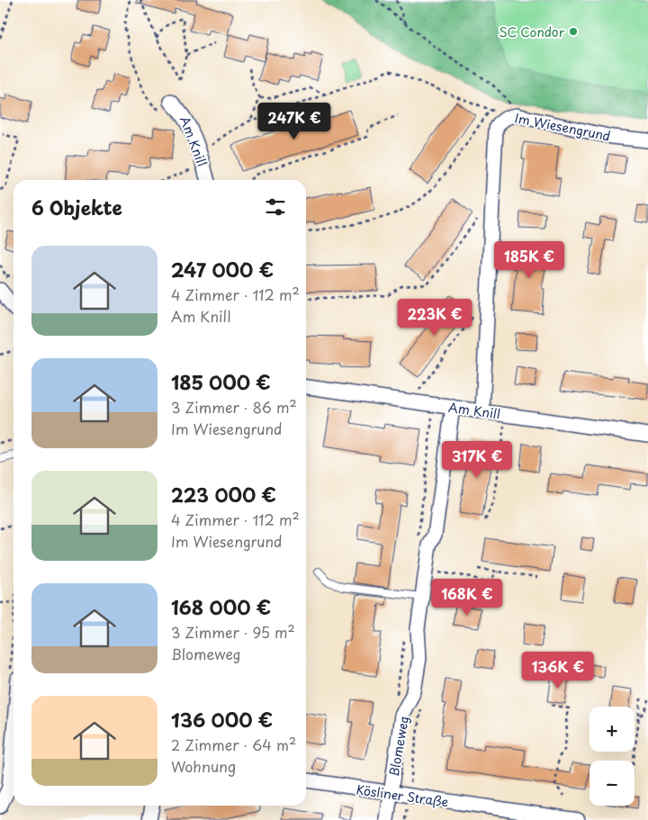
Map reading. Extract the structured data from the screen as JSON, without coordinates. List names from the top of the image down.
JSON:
{
  "streets": {
    "street": [
      "Im Wiesengrund",
      "Am Knill",
      "Blomeweg",
      "Kösliner Straße"
    ]
  },
  "crossings": [
    ["Im Wiesengrund", "Am Knill"],
    ["Am Knill", "Blomeweg"],
    ["Blomeweg", "Kösliner Straße"]
  ],
  "places": ["SC Condor"],
  "page": {
    "price": [
      "247K €",
      "185K €",
      "223K €",
      "317K €",
      "168K €",
      "136K €"
    ],
    "heading": "6 Objekte",
    "list": [
      {
        "name": "247 000 €",
        "note": "4 Zimmer · 112 m² · Am Knill"
      },
      {
        "name": "185 000 €",
        "note": "3 Zimmer · 86 m² · Im Wiesengrund"
      },
      {
        "name": "223 000 €",
        "note": "4 Zimmer · 112 m² · Im Wiesengrund"
      },
      {
        "name": "168 000 €",
        "note": "3 Zimmer · 95 m² · Blomeweg"
      },
      {
        "name": "136 000 €",
        "note": "2 Zimmer · 64 m² · Wohnung"
      }
    ],
    "map_buttons": ["+", "−"]
  }
}
